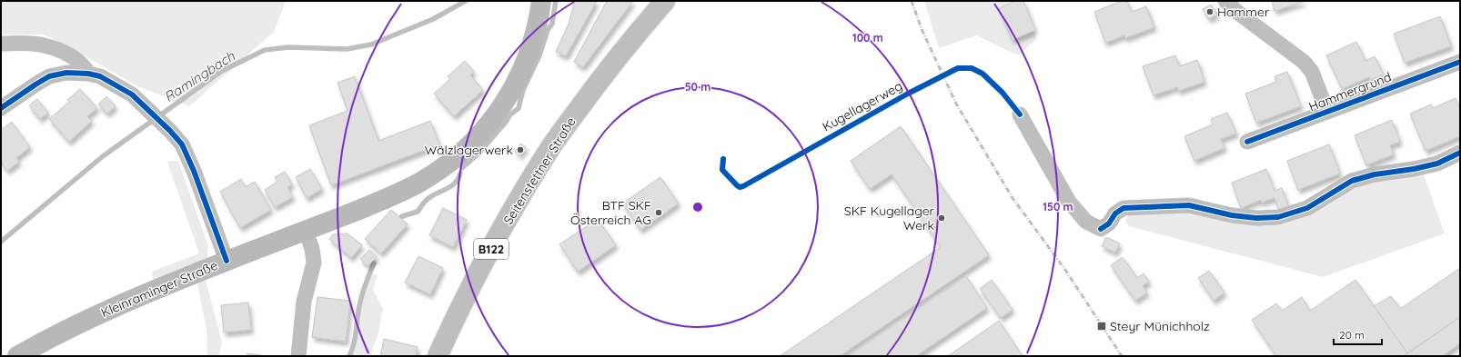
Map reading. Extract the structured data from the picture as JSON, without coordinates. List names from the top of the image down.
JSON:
{
  "streets": {
    "main road": ["Seitenstettner Straße", "B122", "Kleinraminger Straße"],
    "street": ["Hammergrund"],
    "cycle path": ["Kugellagerweg"]
  },
  "water": ["Ramingbach"],
  "places": {
    "other": [
      "Hammer",
      "Wälzlagerwerk",
      "BTF SKF Österreich AG",
      "SKF Kugellager Werk"
    ],
    "transit": ["Steyr Münichholz"]
  },
  "scale_bar": "20 m",
  "rings": ["100 m", "50 m", "150 m"]
}
